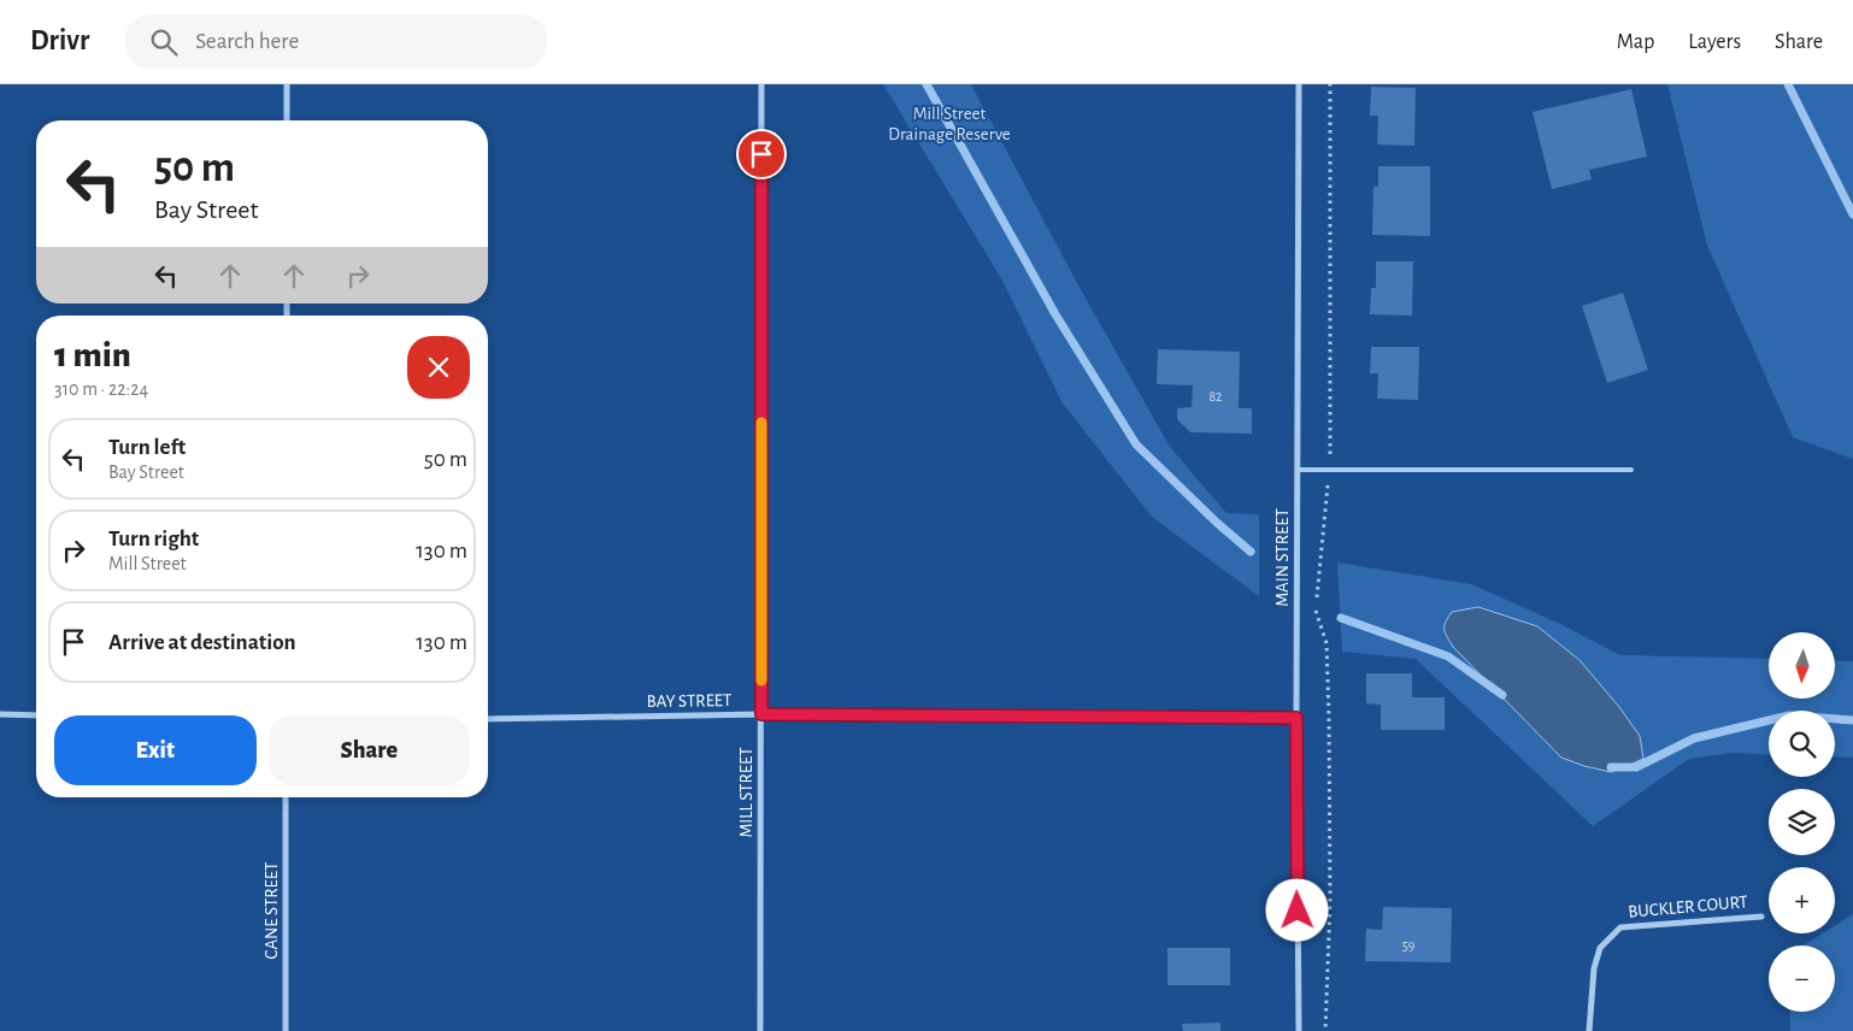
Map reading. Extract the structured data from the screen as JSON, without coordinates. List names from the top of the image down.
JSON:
{
  "streets": {
    "street": [
      "MAIN STREET",
      "BAY STREET",
      "MILL STREET",
      "BUCKLER COURT",
      "CANE STREET"
    ]
  },
  "crossings": [
    ["MAIN STREET", "BAY STREET"],
    ["BAY STREET", "MILL STREET"]
  ],
  "parks": ["Mill Street Drainage Reserve"],
  "house_numbers": ["82", "59"],
  "north": "bottom",
  "page": {
    "header": "Drivr",
    "search": "Search here",
    "nav": ["Map", "Layers", "Share"],
    "turn": ["50 m", "Bay Street"],
    "heading": ["1 min", "310 m · 22:24"],
    "list": [
      {
        "name": "Turn left",
        "note": "Bay Street",
        "value": "50 m"
      },
      {
        "name": "Turn right",
        "note": "Mill Street",
        "value": "130 m"
      },
      {
        "name": "Arrive at destination",
        "value": "130 m"
      }
    ],
    "map_buttons": ["+", "−"],
    "buttons": ["Exit", "Share"]
  }
}
